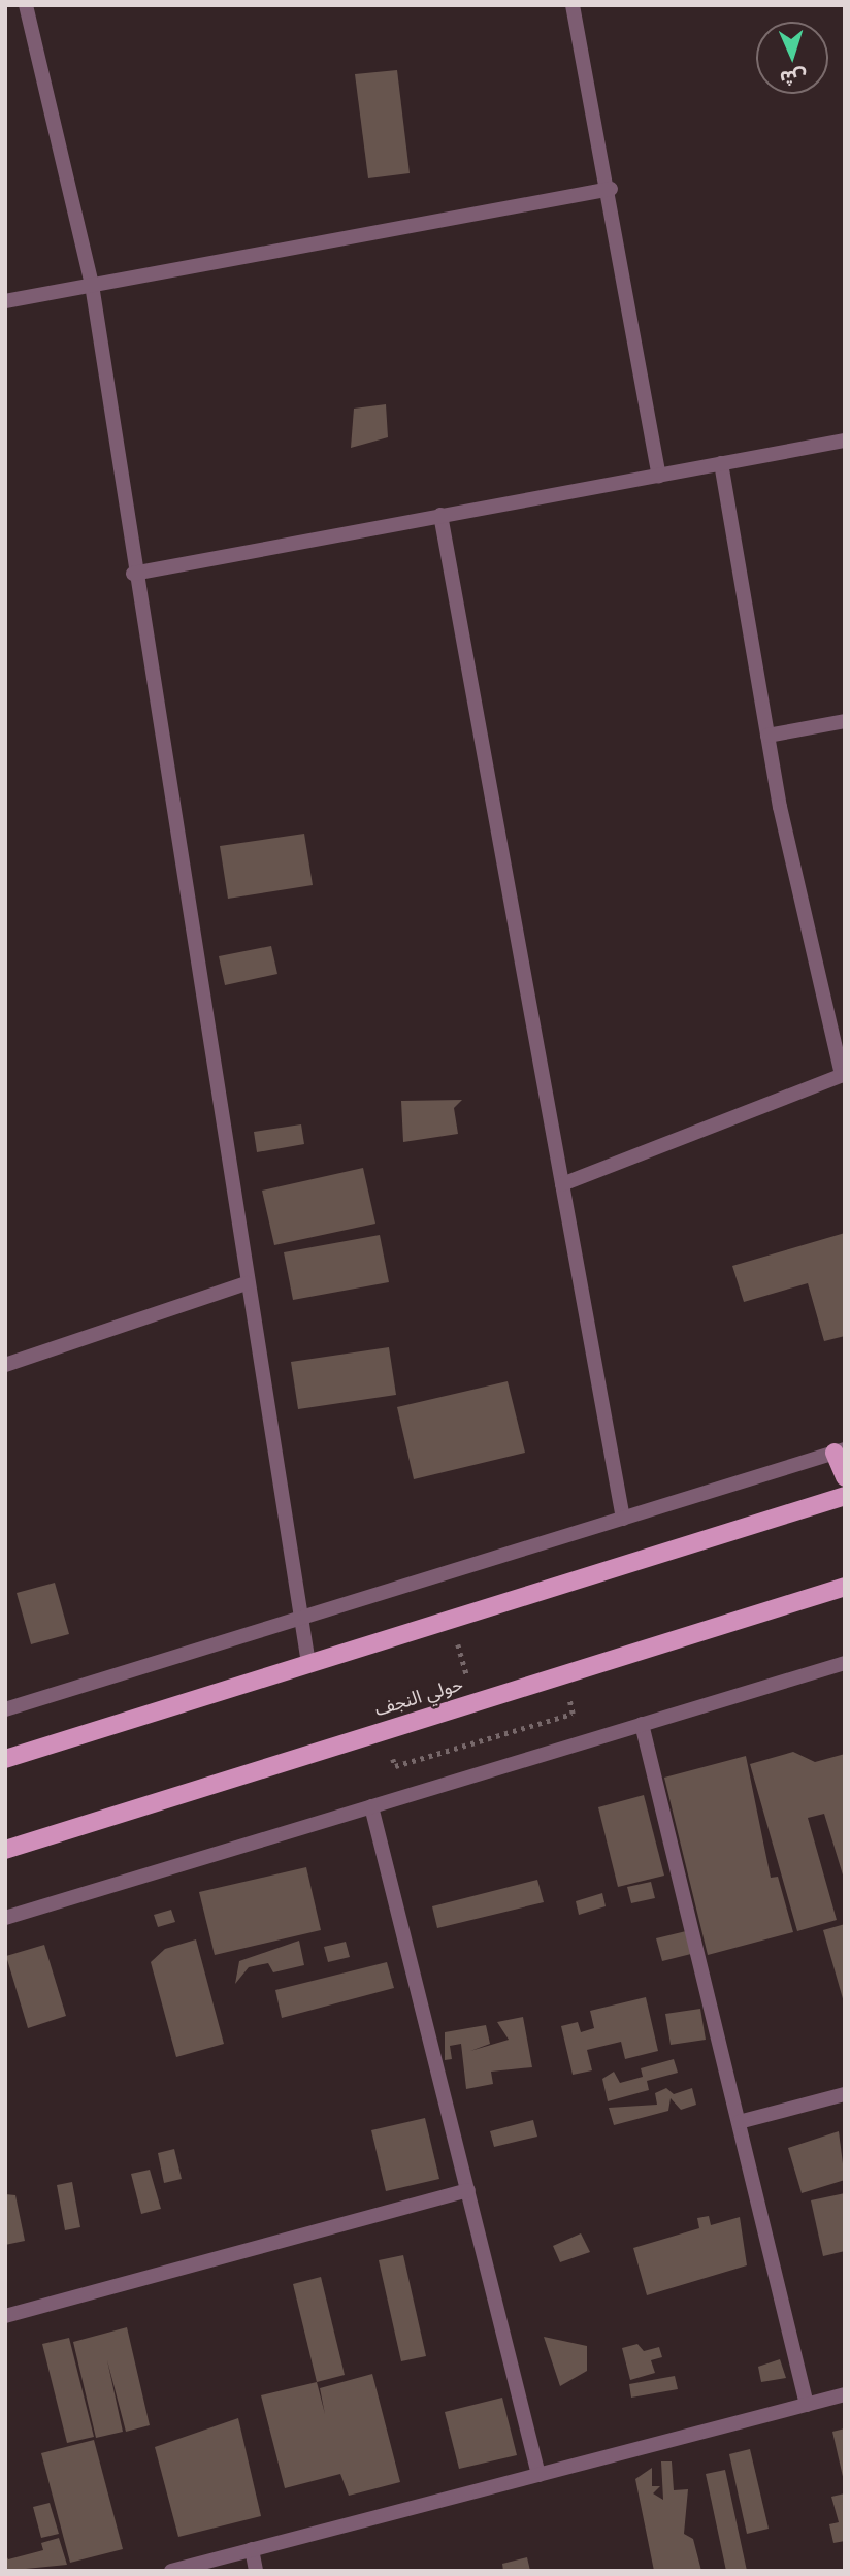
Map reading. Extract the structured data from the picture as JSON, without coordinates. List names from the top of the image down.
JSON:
{
  "streets": {
    "main road": ["حولي النجف"]
  },
  "north": "bottom"
}
